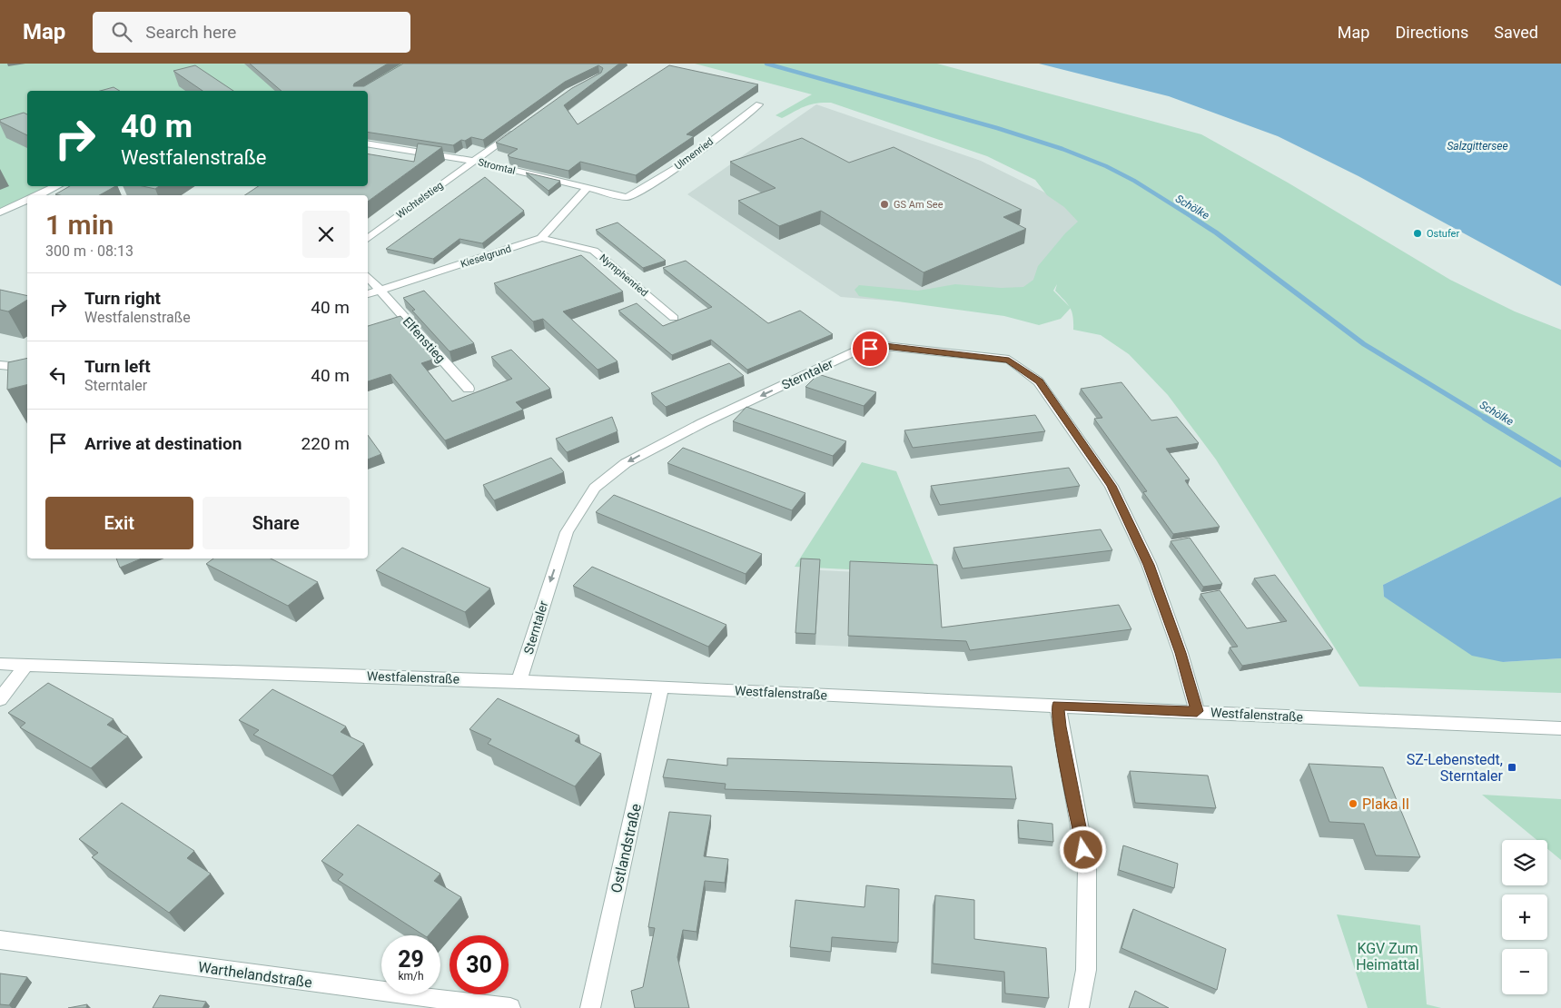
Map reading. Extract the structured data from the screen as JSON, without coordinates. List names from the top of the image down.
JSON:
{
  "streets": {
    "street": [
      "Ulmenried",
      "Stromtal",
      "Wichtelstieg",
      "Kieselgrund",
      "Nymphenried",
      "Elfenstieg",
      "Sterntaler",
      "Westfalenstraße",
      "Ostlandstraße",
      "Warthelandstraße"
    ]
  },
  "crossings": [
    ["Ulmenried", "Stromtal"],
    ["Stromtal", "Wichtelstieg"],
    ["Stromtal", "Kieselgrund"],
    ["Kieselgrund", "Nymphenried"],
    ["Kieselgrund", "Elfenstieg"],
    ["Sterntaler", "Westfalenstraße"],
    ["Westfalenstraße", "Ostlandstraße"]
  ],
  "water": ["Salzgittersee", "Schölke"],
  "parks": ["KGV Zum Heimattal"],
  "places": {
    "other": ["GS Am See", "Ostufer", "Plaka II"],
    "transit": ["SZ-Lebenstedt, Sterntaler"]
  },
  "page": {
    "header": "Map",
    "search": "Search here",
    "nav": ["Map", "Directions", "Saved"],
    "turn": ["40 m", "Westfalenstraße"],
    "heading": ["1 min", "300 m · 08:13"],
    "list": [
      {
        "name": "Turn right",
        "note": "Westfalenstraße",
        "value": "40 m"
      },
      {
        "name": "Turn left",
        "note": "Sterntaler",
        "value": "40 m"
      },
      {
        "name": "Arrive at destination",
        "value": "220 m"
      }
    ],
    "buttons": ["Exit", "Share"],
    "map_buttons": ["+", "−"],
    "speed": "29 km/h",
    "limit": "30"
  }
}
